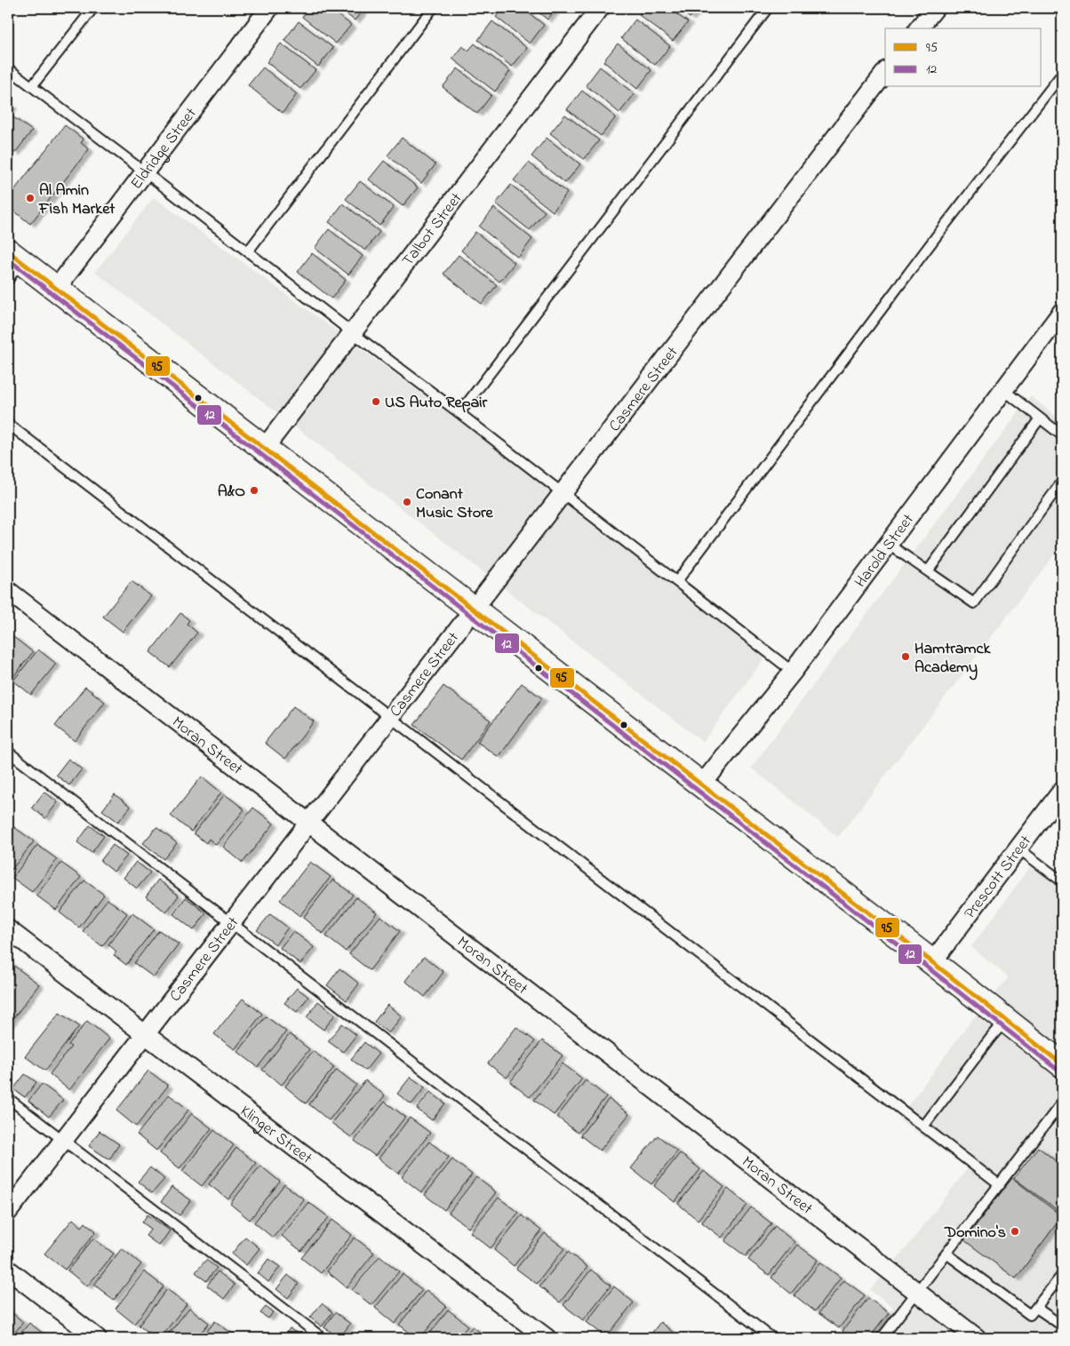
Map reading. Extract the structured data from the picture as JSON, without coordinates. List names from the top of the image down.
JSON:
{
  "streets": {
    "street": [
      "Eldridge Street",
      "Talbot Street",
      "Casmere Street",
      "Harold Street",
      "Moran Street",
      "Prescott Street",
      "Klinger Street"
    ]
  },
  "crossings": [
    ["Casmere Street", "Moran Street"],
    ["Casmere Street", "Klinger Street"]
  ],
  "places": [
    "Al Amin Fish Market",
    "US Auto Repair",
    "A&O",
    "Conant Music Store",
    "Hamtramck Academy",
    "Domino's"
  ],
  "lines": ["transit line 95", "transit line 12"],
  "legend": ["95", "12"]
}
